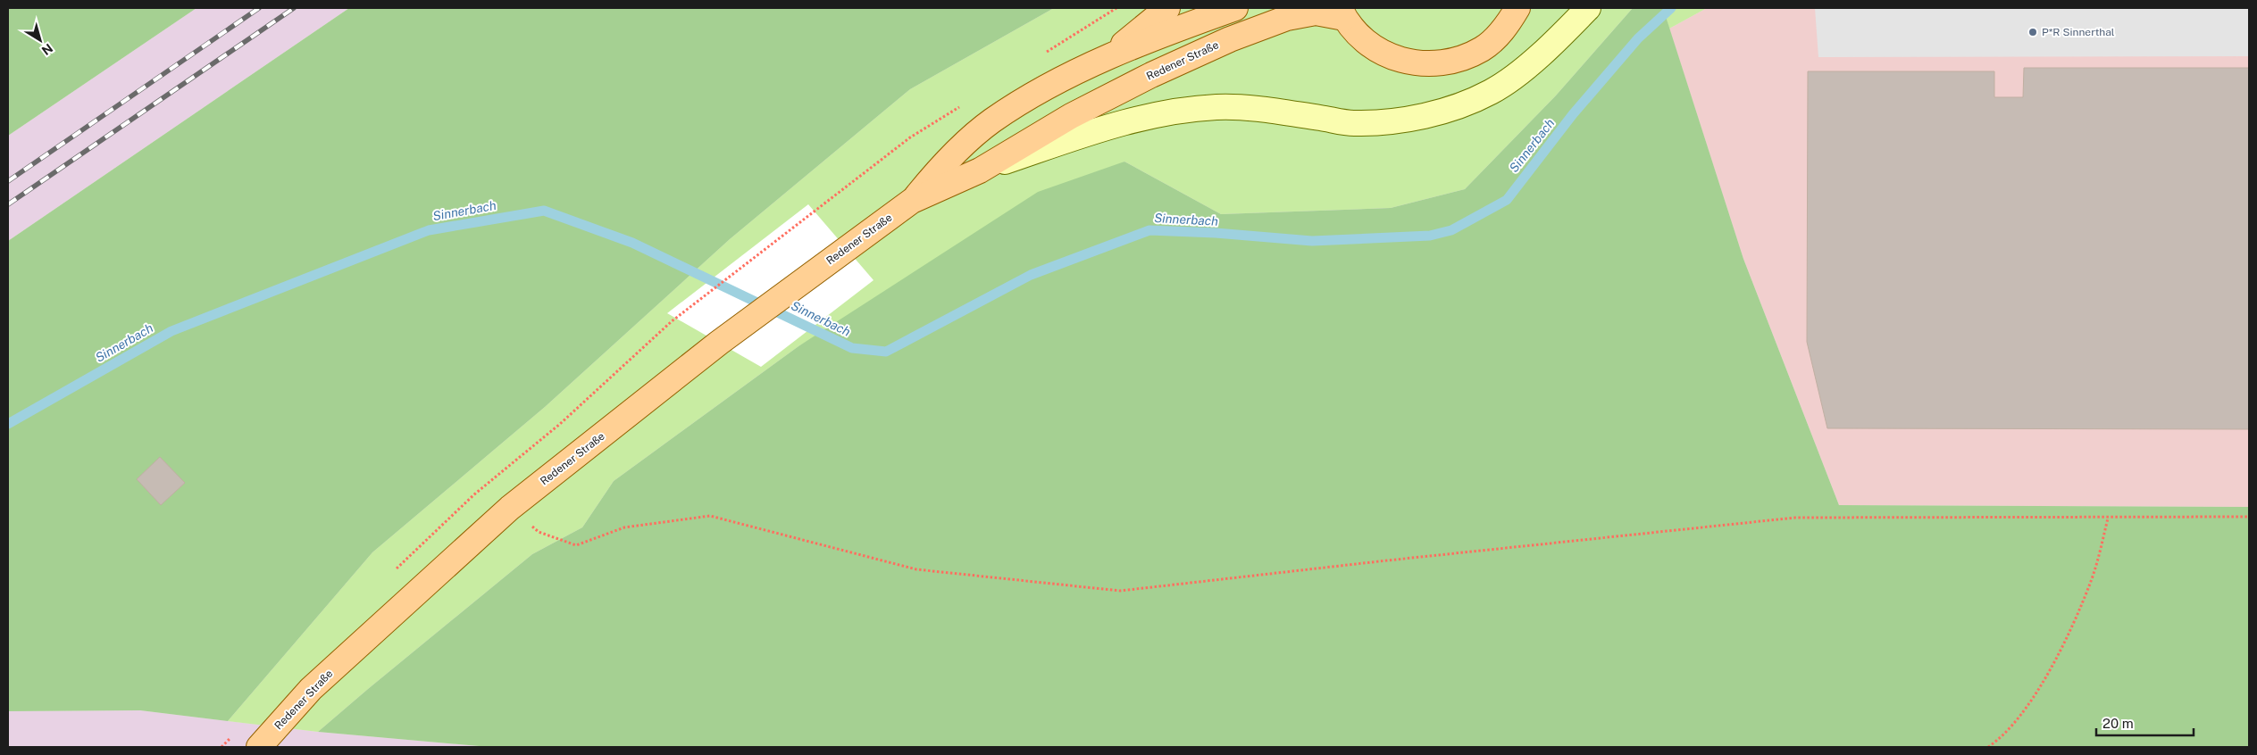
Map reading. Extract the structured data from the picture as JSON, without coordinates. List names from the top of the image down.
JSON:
{
  "streets": {
    "main road": ["Redener Straße"]
  },
  "water": ["Sinnerbach"],
  "places": ["P*R Sinnerthal"],
  "scale_bar": "20 m",
  "north": "bottom right"
}
